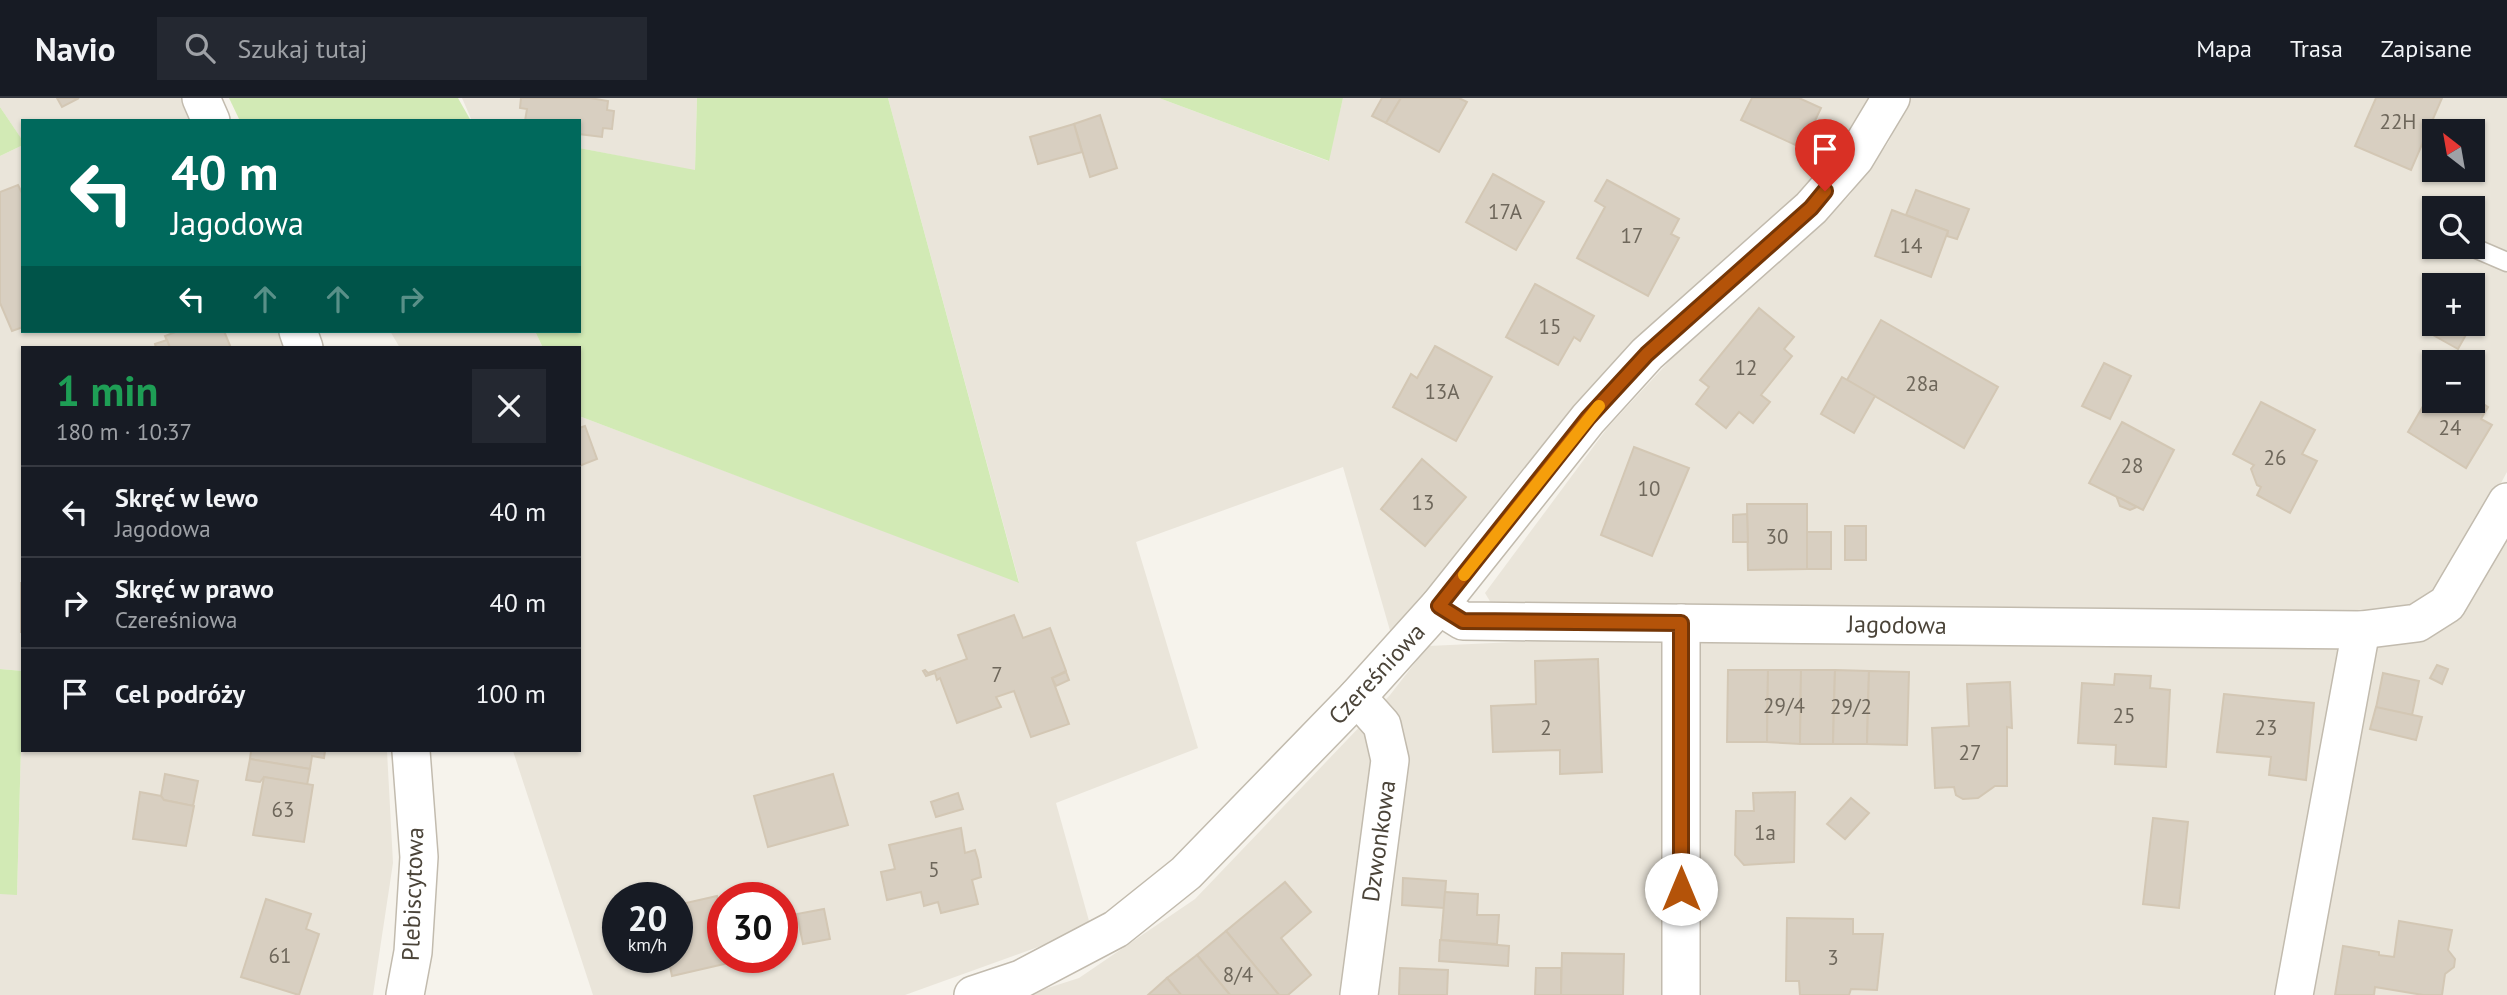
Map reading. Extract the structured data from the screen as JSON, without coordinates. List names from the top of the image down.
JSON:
{
  "streets": {
    "street": [
      "Jagodowa",
      "Czereśniowa",
      "Dzwonkowa",
      "Plebiscytowa"
    ]
  },
  "crossings": [
    ["Jagodowa", "Czereśniowa"],
    ["Czereśniowa", "Dzwonkowa"]
  ],
  "house_numbers": [
    "22H",
    "17A",
    "17",
    "14",
    "15",
    "12",
    "28a",
    "13A",
    "24",
    "26",
    "28",
    "10",
    "13",
    "30",
    "7",
    "29/4",
    "29/2",
    "25",
    "2",
    "23",
    "27",
    "63",
    "1a",
    "5",
    "61",
    "3",
    "8/4"
  ],
  "north": "top left",
  "page": {
    "header": "Navio",
    "search": "Szukaj tutaj",
    "nav": ["Mapa", "Trasa", "Zapisane"],
    "map_buttons": ["+", "−"],
    "turn": ["40 m", "Jagodowa"],
    "heading": ["1 min", "180 m · 10:37"],
    "list": [
      {
        "name": "Skręć w lewo",
        "note": "Jagodowa",
        "value": "40 m"
      },
      {
        "name": "Skręć w prawo",
        "note": "Czereśniowa",
        "value": "40 m"
      },
      {
        "name": "Cel podróży",
        "value": "100 m"
      }
    ],
    "speed": "20 km/h",
    "limit": "30"
  }
}
